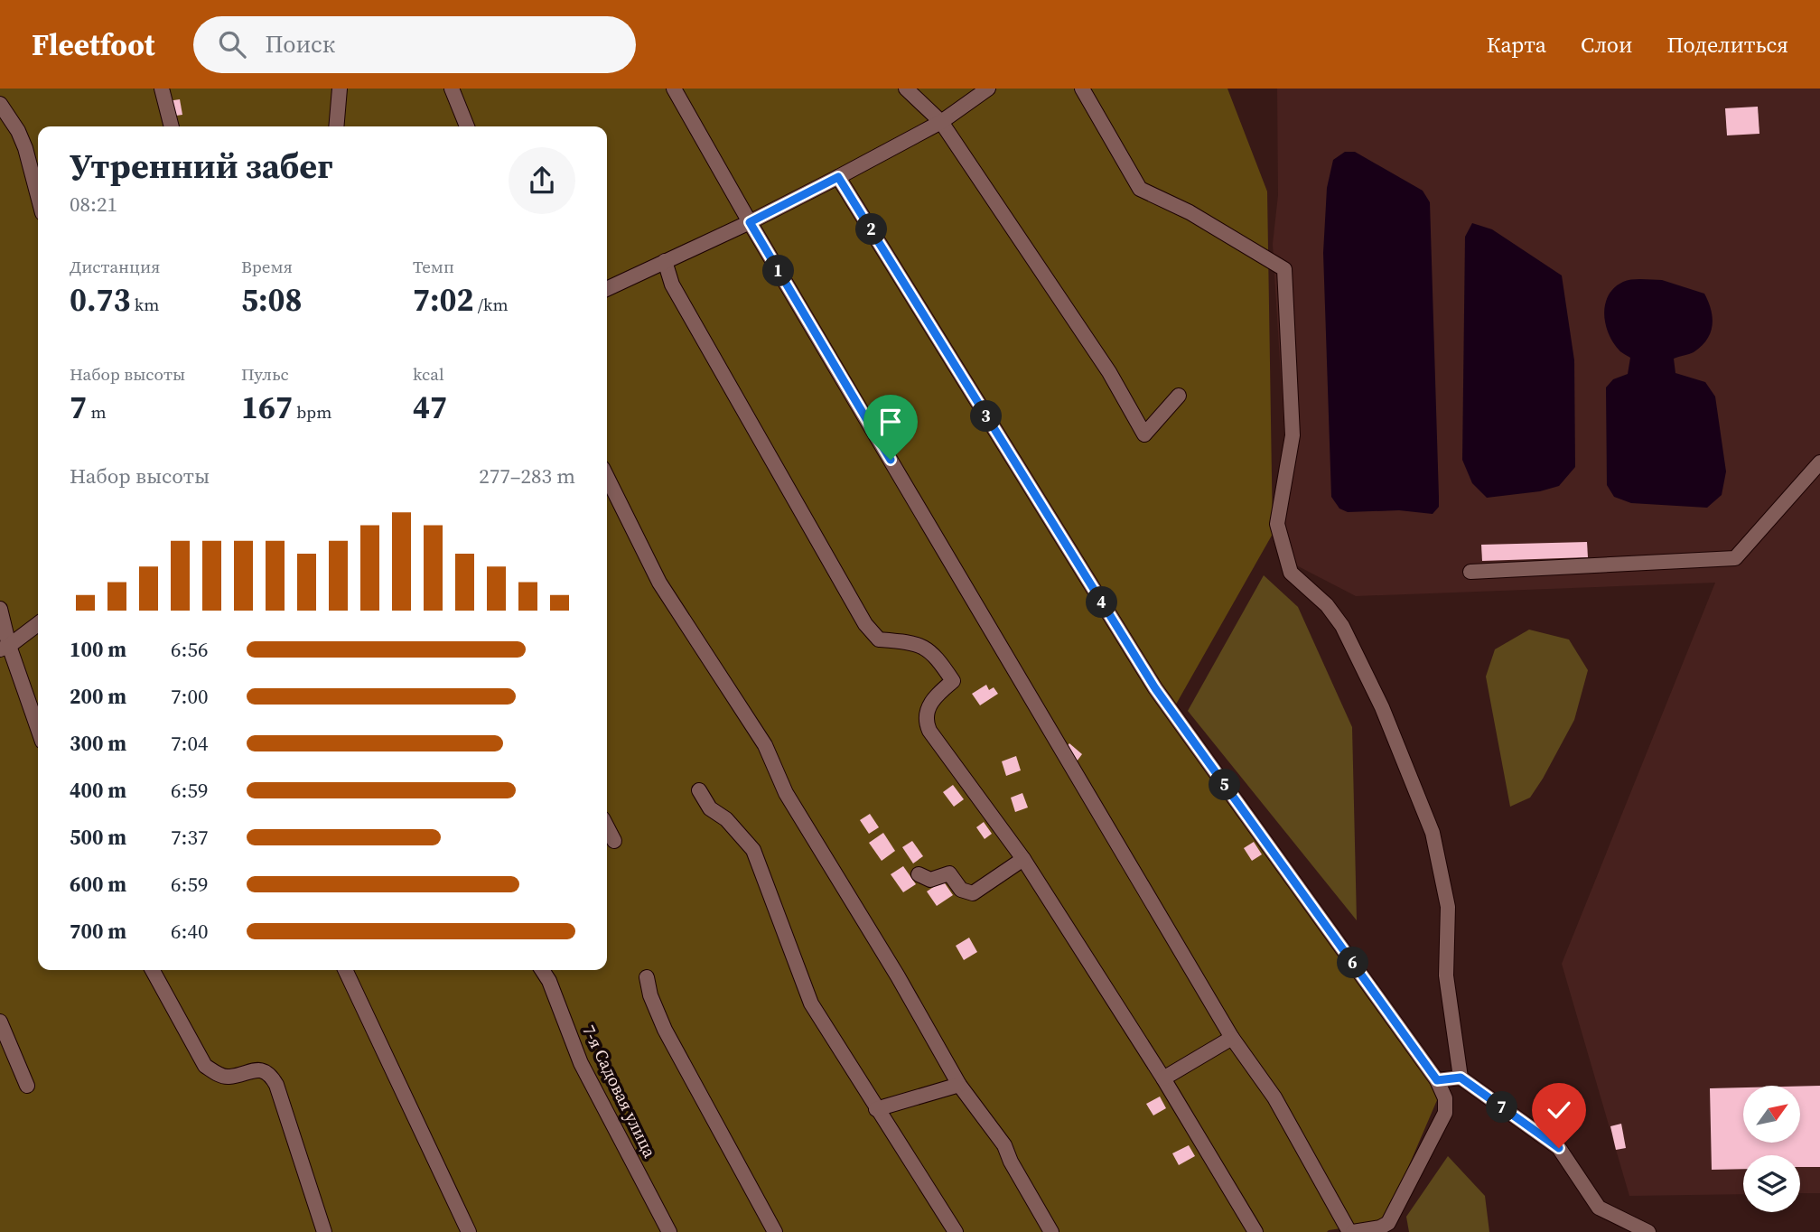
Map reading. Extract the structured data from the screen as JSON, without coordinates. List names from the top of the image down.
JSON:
{
  "streets": {
    "lane": ["7-я Садовая улица"]
  },
  "north": "top right",
  "page": {
    "header": "Fleetfoot",
    "search": "Поиск",
    "nav": ["Карта", "Слои", "Поделиться"],
    "heading": ["Утренний забег", "08:21"],
    "pins": [
      "2",
      "1",
      "3",
      "4",
      "5",
      "6",
      "7"
    ],
    "stats": [
      ["Дистанция", "0.73 km"],
      ["Время", "5:08"],
      ["Темп", "7:02 /km"],
      ["Набор высоты", "7 m"],
      ["Пульс", "167 bpm"],
      ["kcal", "47"]
    ],
    "chart": ["Набор высоты", "277–283 m"],
    "list": [
      {
        "name": "100 m",
        "note": "6:56"
      },
      {
        "name": "200 m",
        "note": "7:00"
      },
      {
        "name": "300 m",
        "note": "7:04"
      },
      {
        "name": "400 m",
        "note": "6:59"
      },
      {
        "name": "500 m",
        "note": "7:37"
      },
      {
        "name": "600 m",
        "note": "6:59"
      },
      {
        "name": "700 m",
        "note": "6:40"
      }
    ]
  }
}
